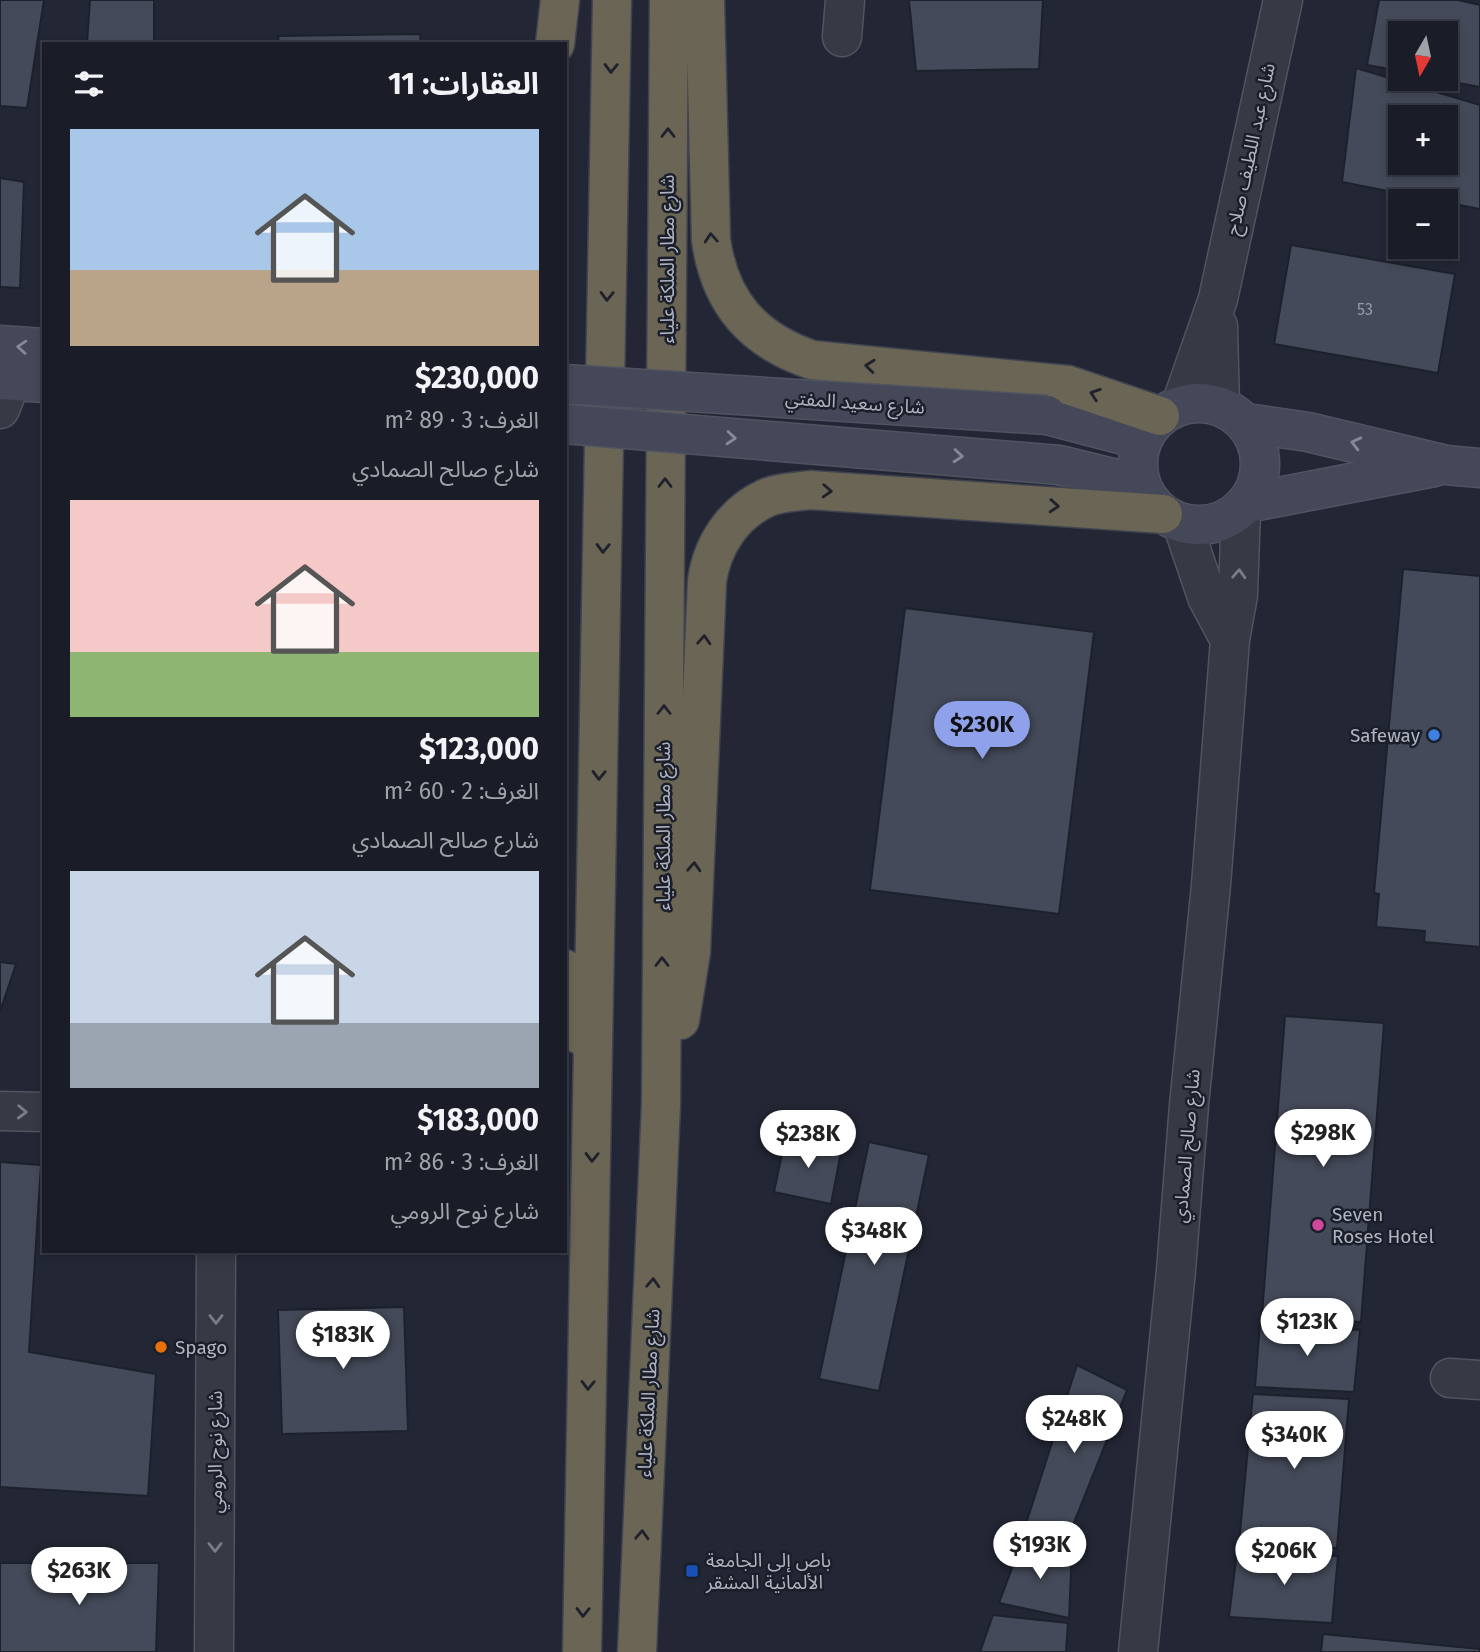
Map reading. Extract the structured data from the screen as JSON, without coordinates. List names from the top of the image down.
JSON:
{
  "streets": {
    "highway": ["شارع مطار الملكة علياء"],
    "street": [
      "شارع عبد اللطيف صلاح",
      "شارع سعيد المفتي",
      "شارع صالح الصمادي",
      "شارع نوح الرومي"
    ]
  },
  "crossings": [
    ["شارع عبد اللطيف صلاح", "شارع سعيد المفتي"],
    ["شارع عبد اللطيف صلاح", "شارع صالح الصمادي"],
    ["شارع سعيد المفتي", "شارع صالح الصمادي"]
  ],
  "one_way": ["شارع نوح الرومي"],
  "places": {
    "other": ["Safeway", "Seven Roses Hotel", "Spago"],
    "transit": ["باص إلى الجامعة الألمانية المشقر"]
  },
  "house_numbers": ["53"],
  "north": "bottom",
  "page": {
    "map_buttons": ["+", "−"],
    "heading": "العقارات: 11",
    "list": [
      {
        "name": "$230,000",
        "note": "الغرف: 3 · 89 m² · شارع صالح الصمادي"
      },
      {
        "name": "$123,000",
        "note": "الغرف: 2 · 60 m² · شارع صالح الصمادي"
      },
      {
        "name": "$183,000",
        "note": "الغرف: 3 · 86 m² · شارع نوح الرومي"
      }
    ],
    "price": [
      "$230K",
      "$298K",
      "$238K",
      "$348K",
      "$123K",
      "$183K",
      "$248K",
      "$340K",
      "$193K",
      "$206K",
      "$263K"
    ]
  }
}
